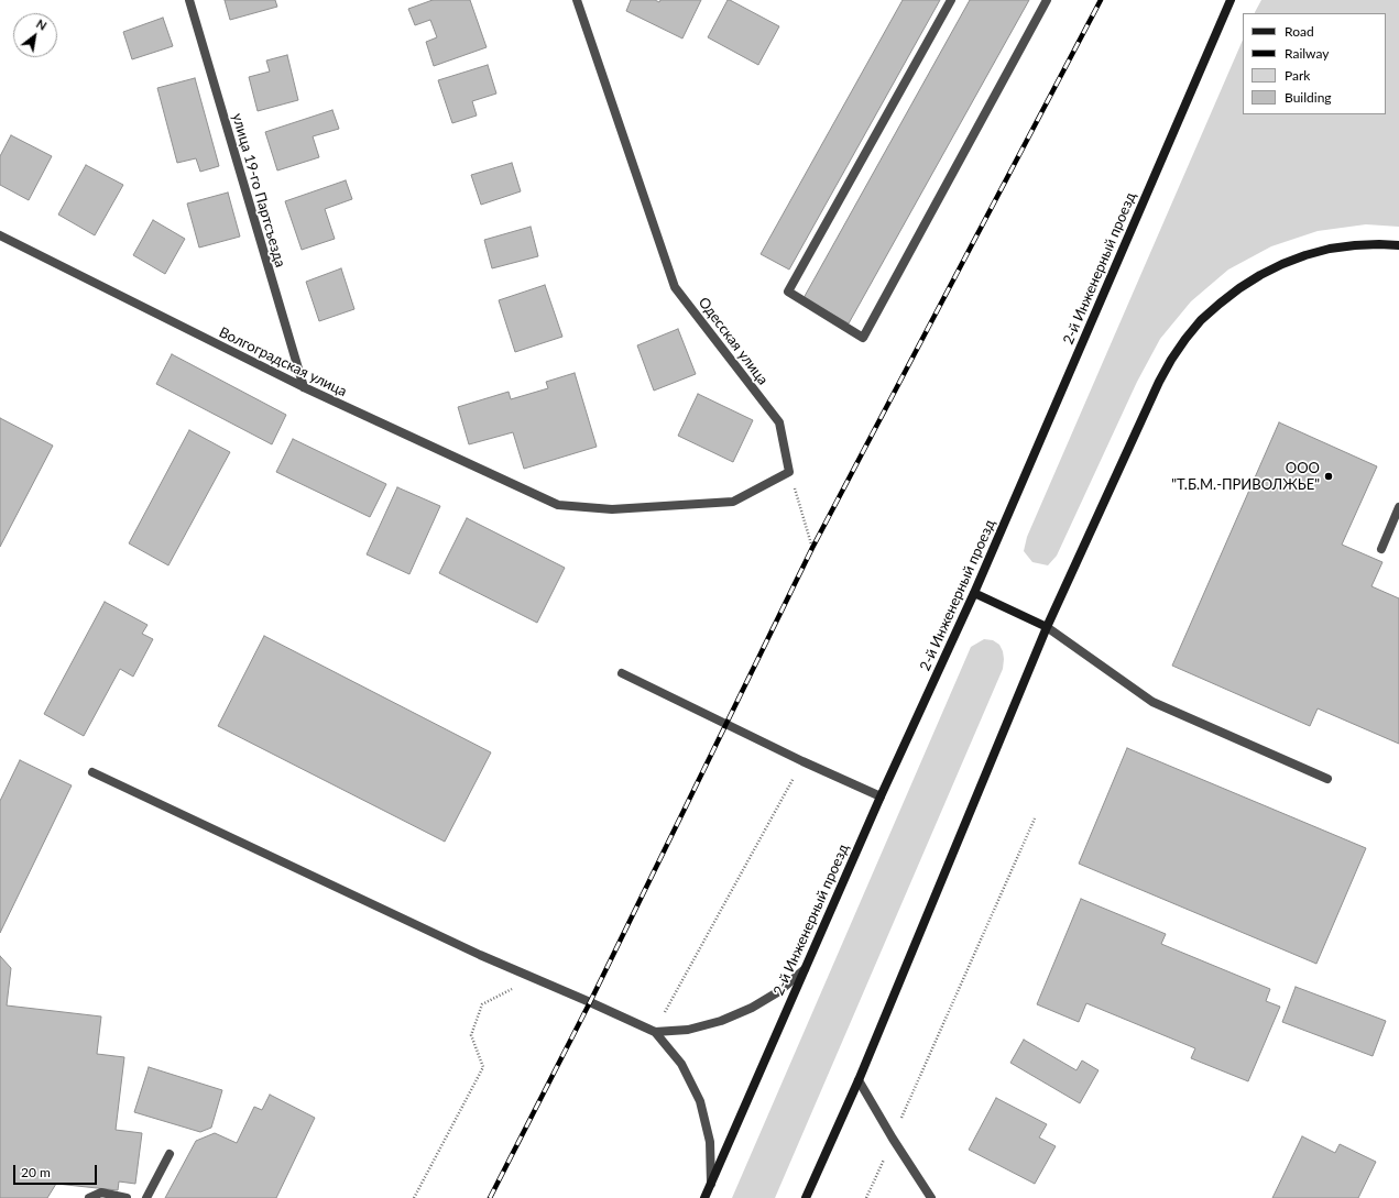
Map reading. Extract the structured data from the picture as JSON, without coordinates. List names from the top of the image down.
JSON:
{
  "streets": {
    "main road": ["2-й Инженерный проезд"],
    "street": ["улица 19-го Партсъезда", "Одесская улица", "Волгоградская улица"]
  },
  "crossings": [
    ["улица 19-го Партсъезда", "Волгоградская улица"],
    ["Одесская улица", "Волгоградская улица"]
  ],
  "places": ["ООО \"Т.Б.М.-ПРИВОЛЖЬЕ\""],
  "legend": [
    "Road",
    "Railway",
    "Park",
    "Building"
  ],
  "scale_bar": "20 m",
  "north": "top right"
}
